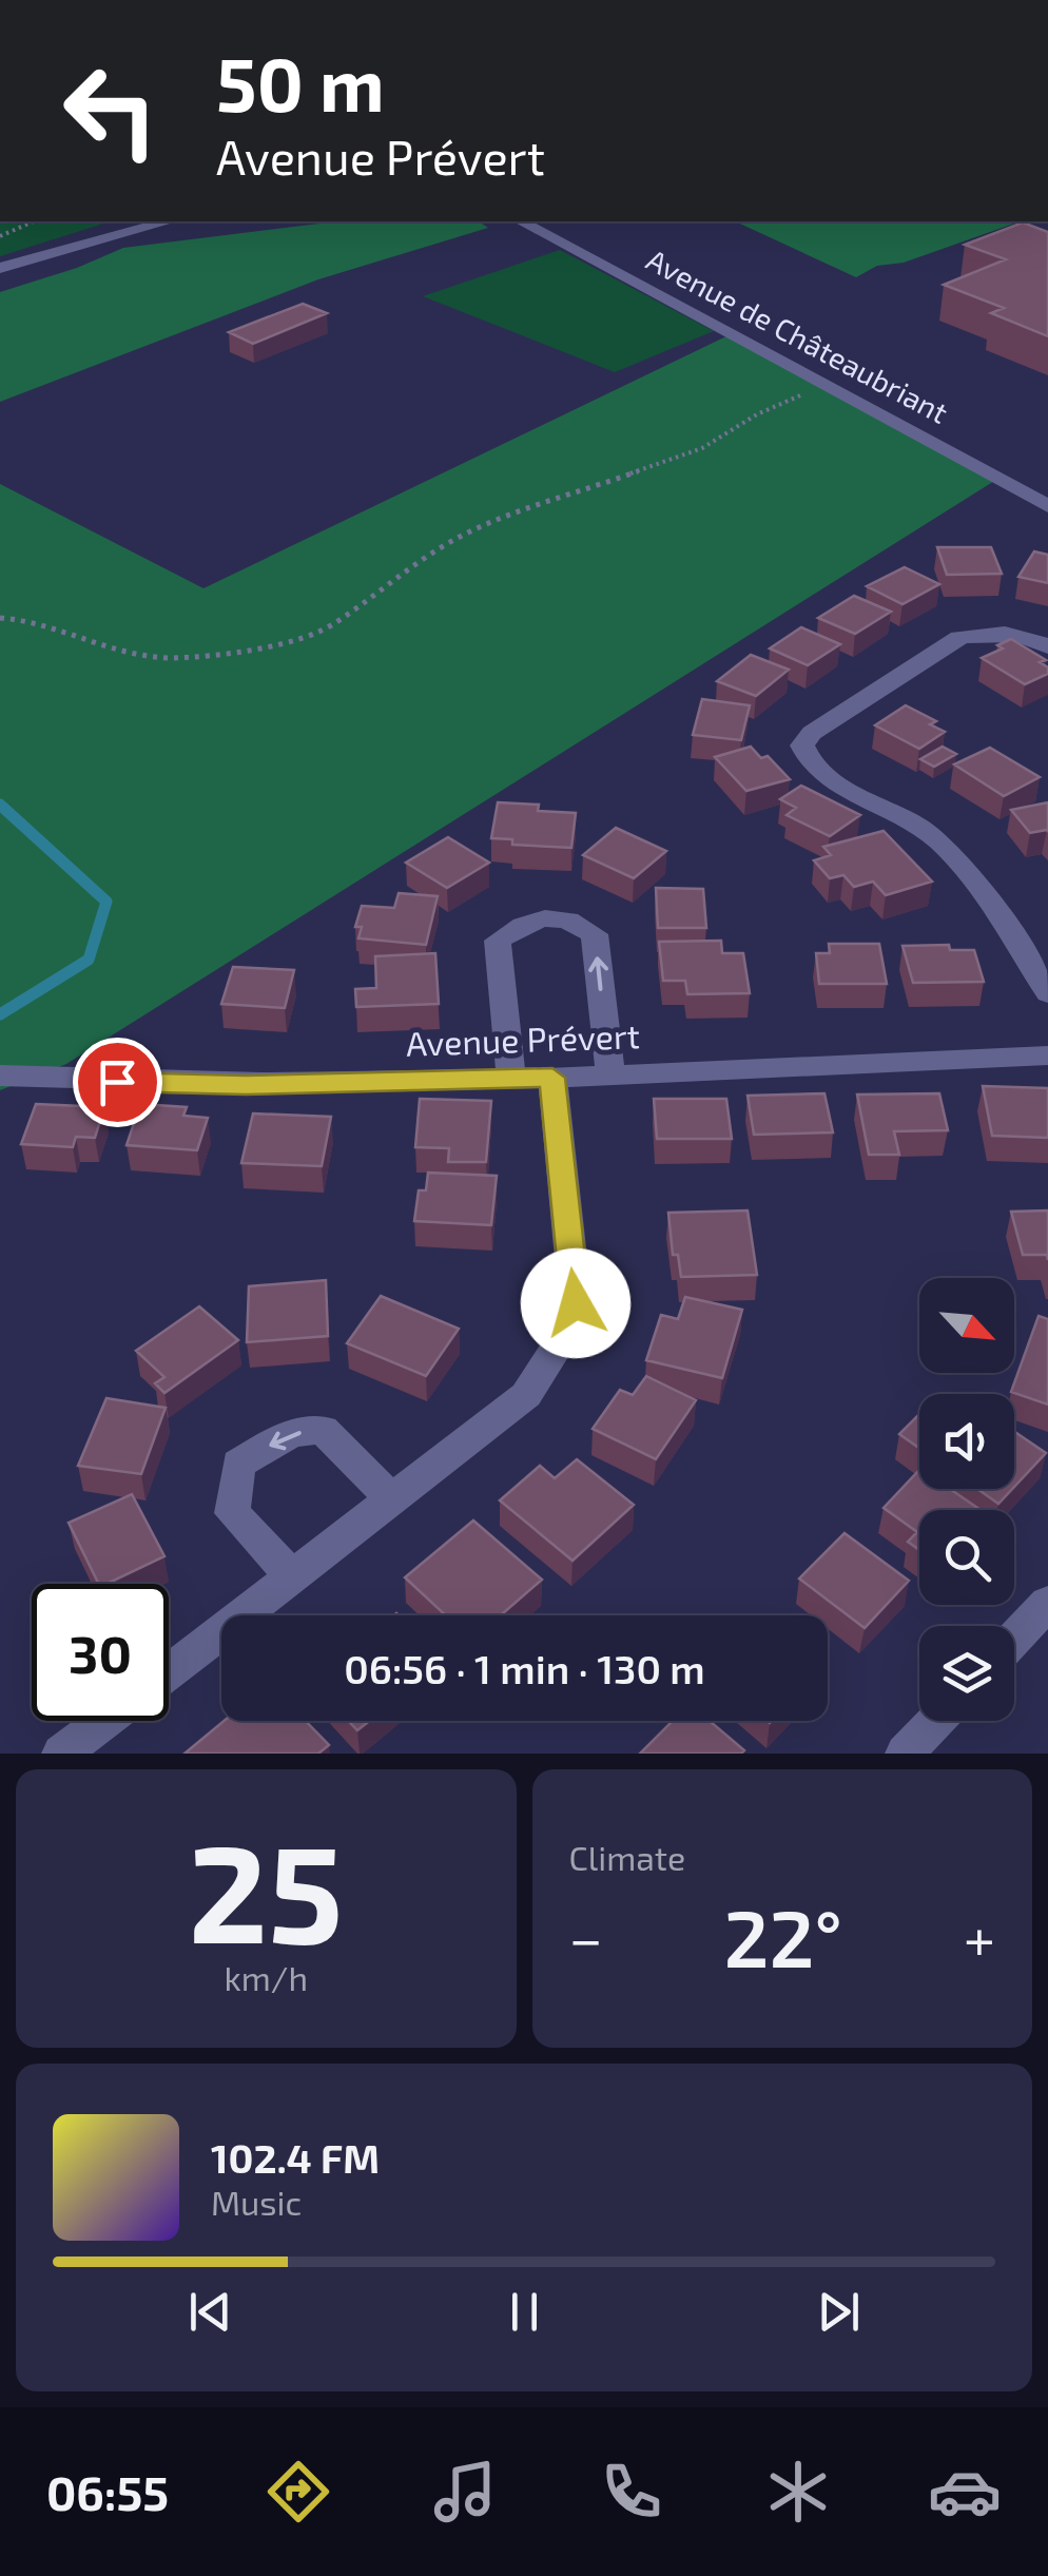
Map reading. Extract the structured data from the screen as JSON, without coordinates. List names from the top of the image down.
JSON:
{
  "streets": {
    "street": ["Avenue de Châteaubriant", "Avenue Prévert"]
  },
  "north": "bottom right",
  "page": {
    "turn": ["50 m", "Avenue Prévert"],
    "limit": "30",
    "trip": "06:56 · 1 min · 130 m",
    "tile": [
      ["25", "km/h"],
      "Climate"
    ],
    "heat": ["−", "22°", "+"],
    "song": ["102.4 FM", "Music"],
    "tabs": "06:55"
  }
}
